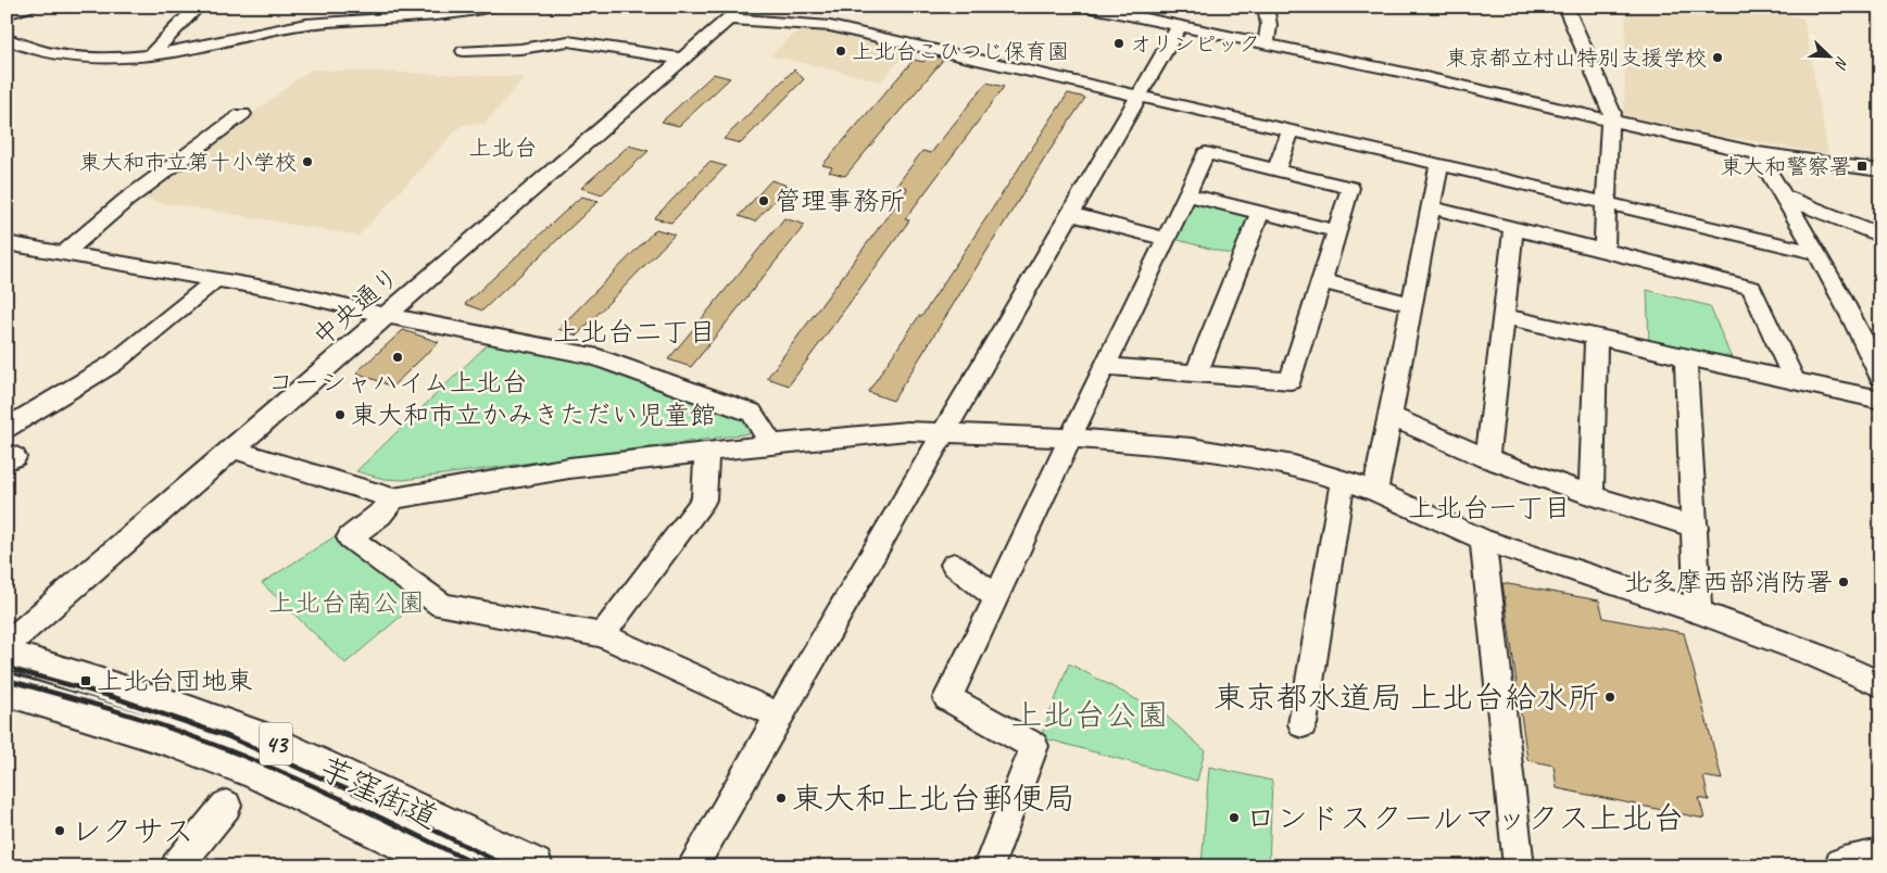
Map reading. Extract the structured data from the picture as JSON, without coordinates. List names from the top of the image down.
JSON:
{
  "streets": {
    "main road": ["43", "芋窪街道"],
    "street": ["中央通り"]
  },
  "districts": ["上北台", "上北台二丁目", "上北台一丁目"],
  "parks": ["上北台南公園", "上北台公園"],
  "places": {
    "other": [
      "オリンピック",
      "上北台こひつじ保育園",
      "東京都立村山特別支援学校",
      "東大和市立第十小学校",
      "管理事務所",
      "コーシャハイム上北台",
      "東大和市立かみきただい児童館",
      "北多摩西部消防署",
      "東京都水道局 上北台給水所",
      "東大和上北台郵便局",
      "ロンドスクールマックス上北台",
      "レクサス"
    ],
    "transit": ["東大和警察署", "上北台団地東"]
  },
  "north": "bottom right"
}
